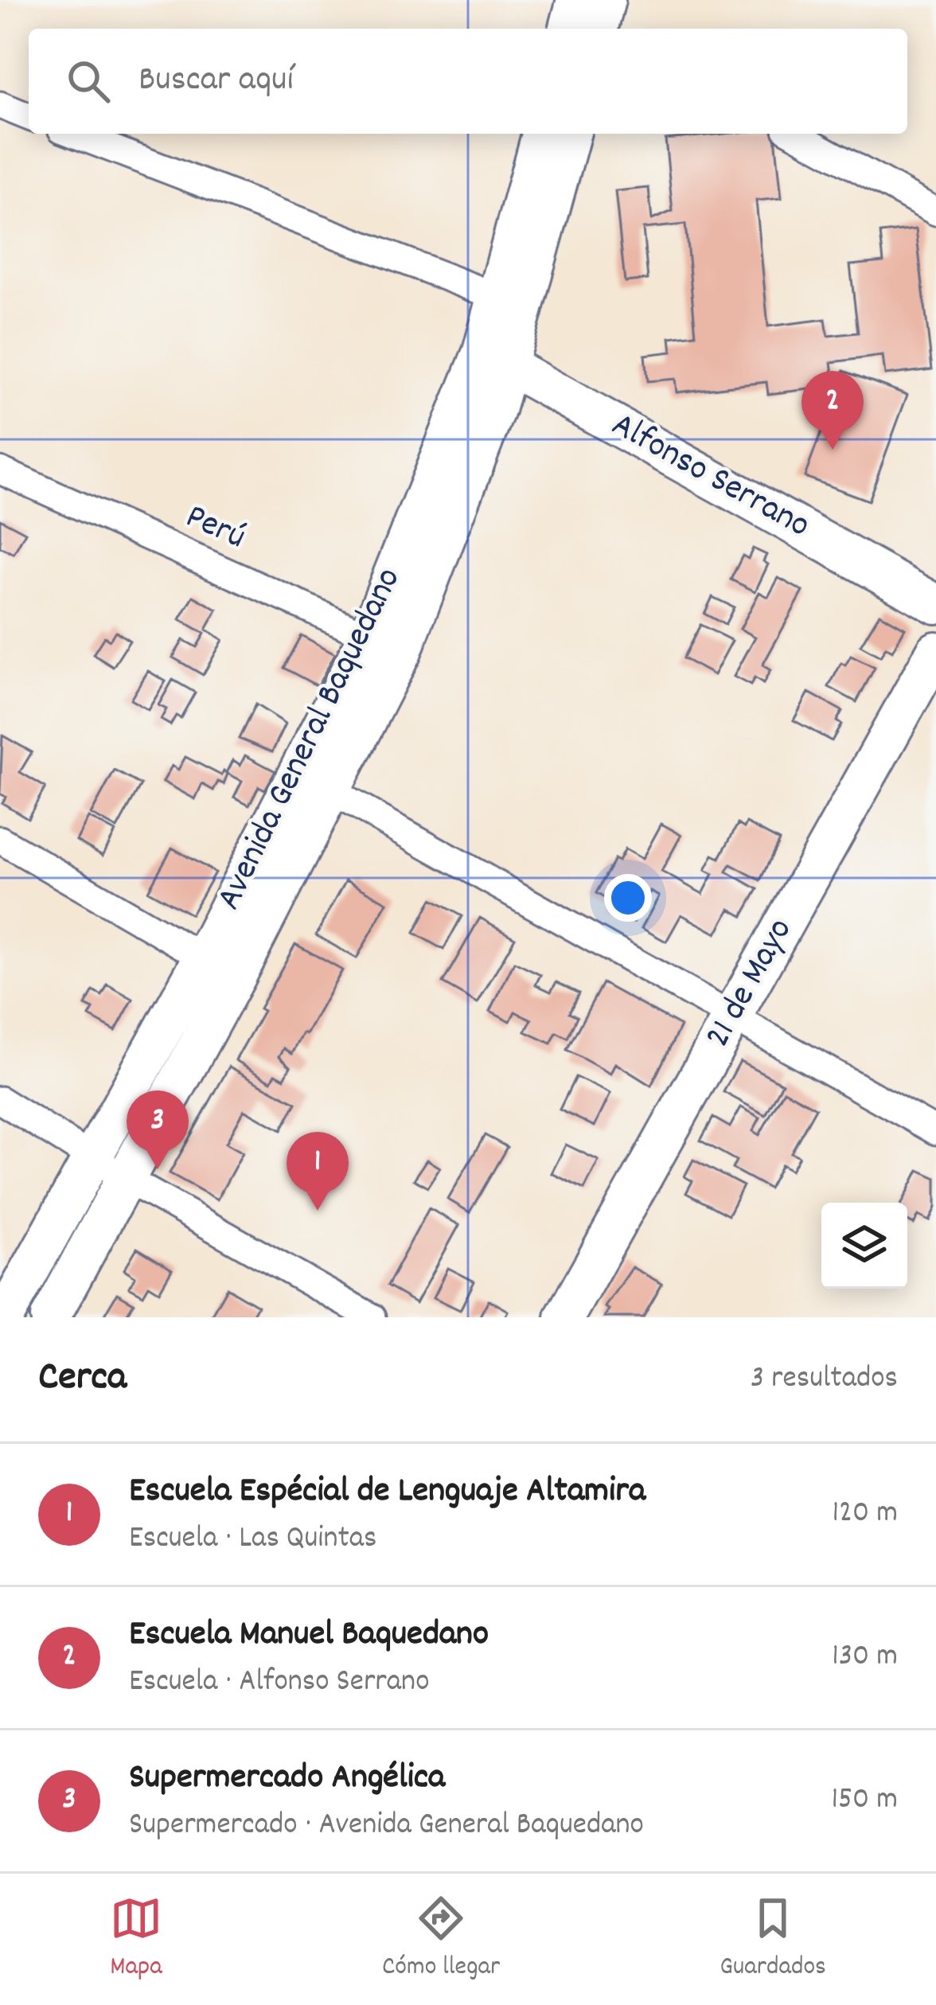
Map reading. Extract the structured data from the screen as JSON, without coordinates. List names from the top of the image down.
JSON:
{
  "streets": {
    "main road": ["Alfonso Serrano", "Avenida General Baquedano", "21 de Mayo"],
    "street": ["Perú"]
  },
  "crossings": [
    ["Alfonso Serrano", "Avenida General Baquedano"],
    ["Perú", "Avenida General Baquedano"]
  ],
  "page": {
    "search": "Buscar aquí",
    "pins": ["2", "3", "1"],
    "heading": ["Cerca", "3 resultados"],
    "list": [
      {
        "mark": "1",
        "name": "Escuela Espécial de Lenguaje Altamira",
        "note": "Escuela · Las Quintas",
        "value": "120 m"
      },
      {
        "mark": "2",
        "name": "Escuela Manuel Baquedano",
        "note": "Escuela · Alfonso Serrano",
        "value": "130 m"
      },
      {
        "mark": "3",
        "name": "Supermercado Angélica",
        "note": "Supermercado · Avenida General Baquedano",
        "value": "150 m"
      }
    ],
    "nav": ["Mapa", "Cómo llegar", "Guardados"]
  }
}
